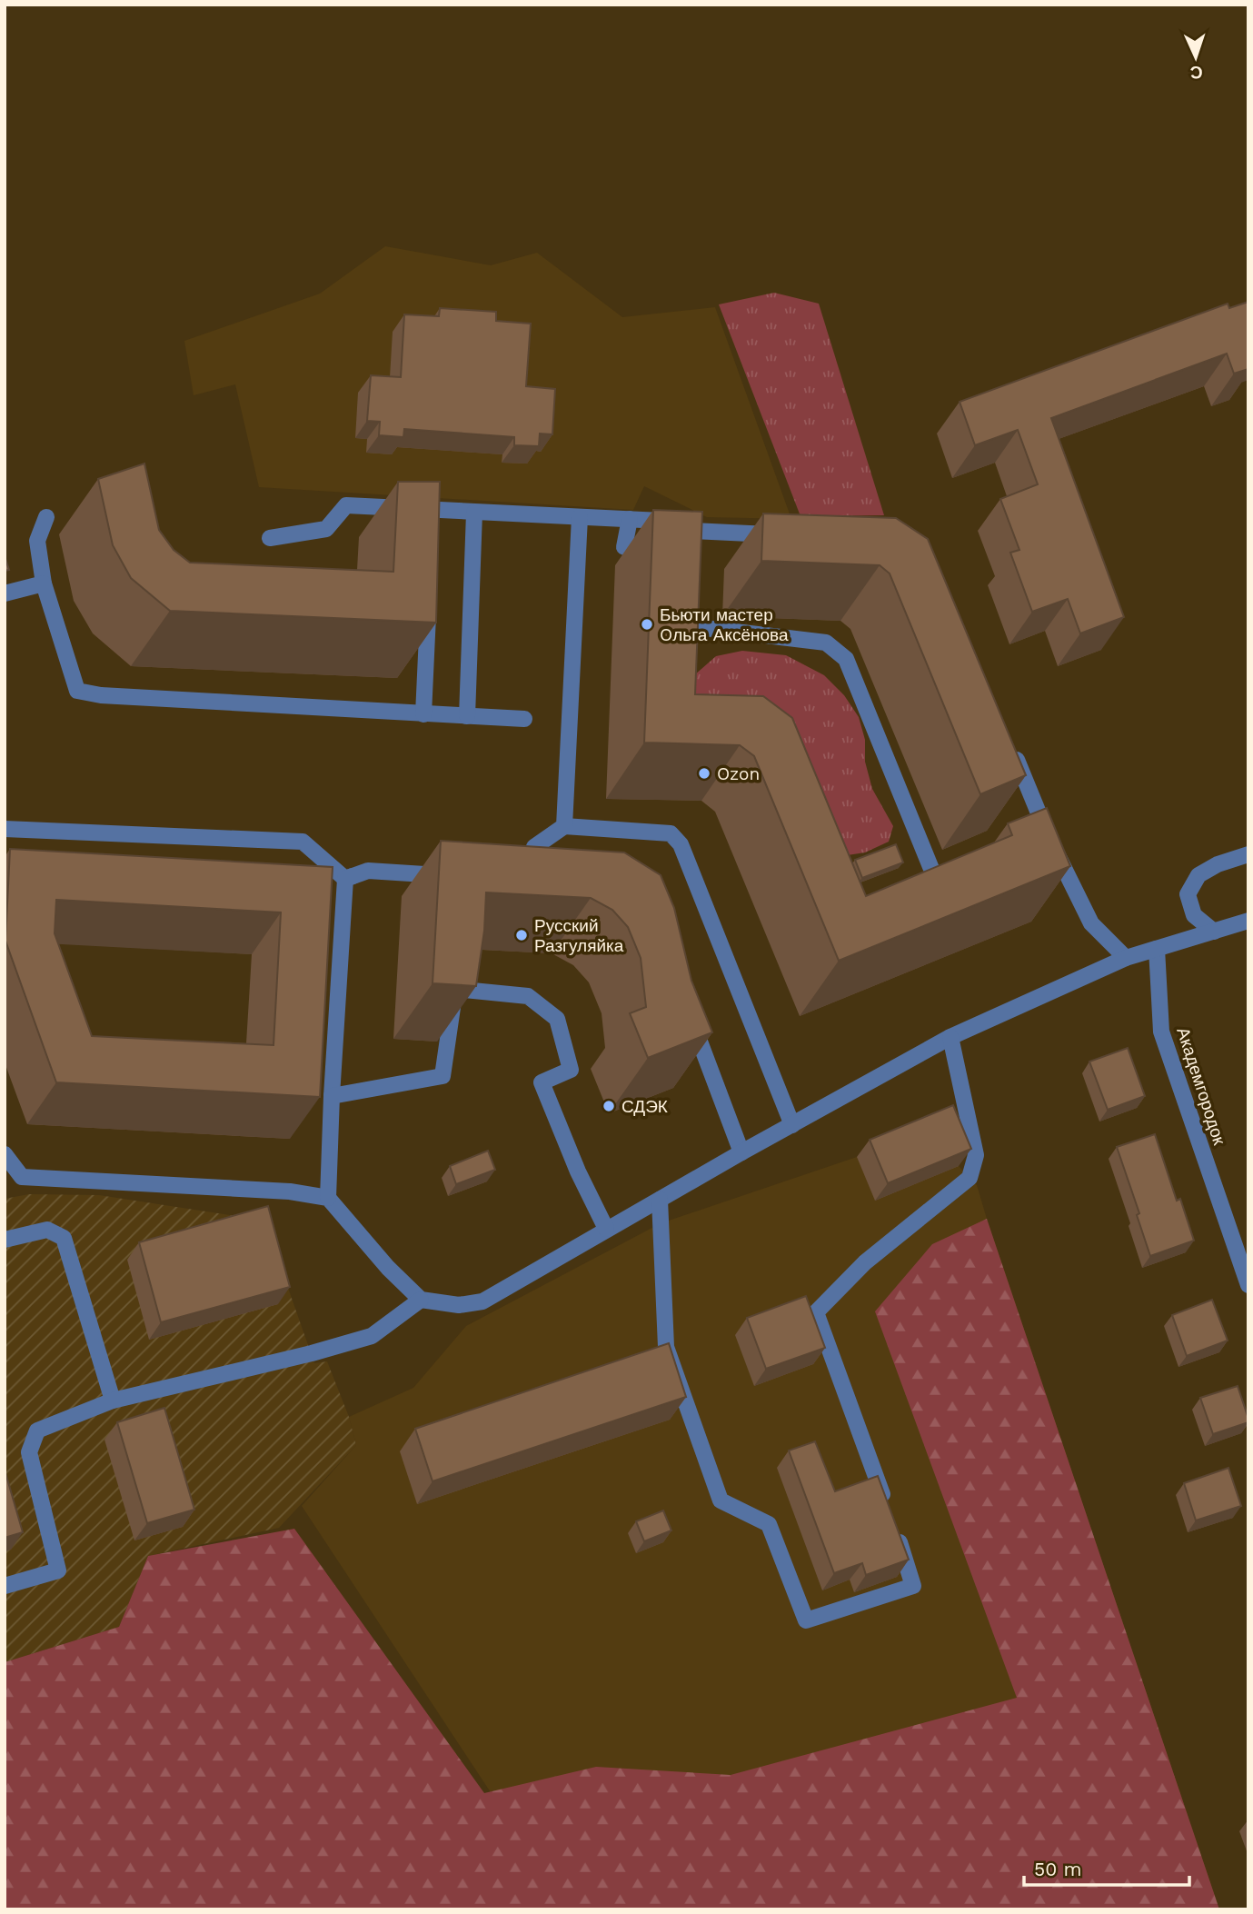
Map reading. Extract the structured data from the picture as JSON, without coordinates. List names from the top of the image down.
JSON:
{
  "streets": {
    "street": ["Академгородок"]
  },
  "places": [
    "Бьюти мастер Oльга Аксёнова",
    "Ozon",
    "Русский Разгуляйка",
    "СДЭК"
  ],
  "scale_bar": "50 m",
  "north": "bottom"
}
